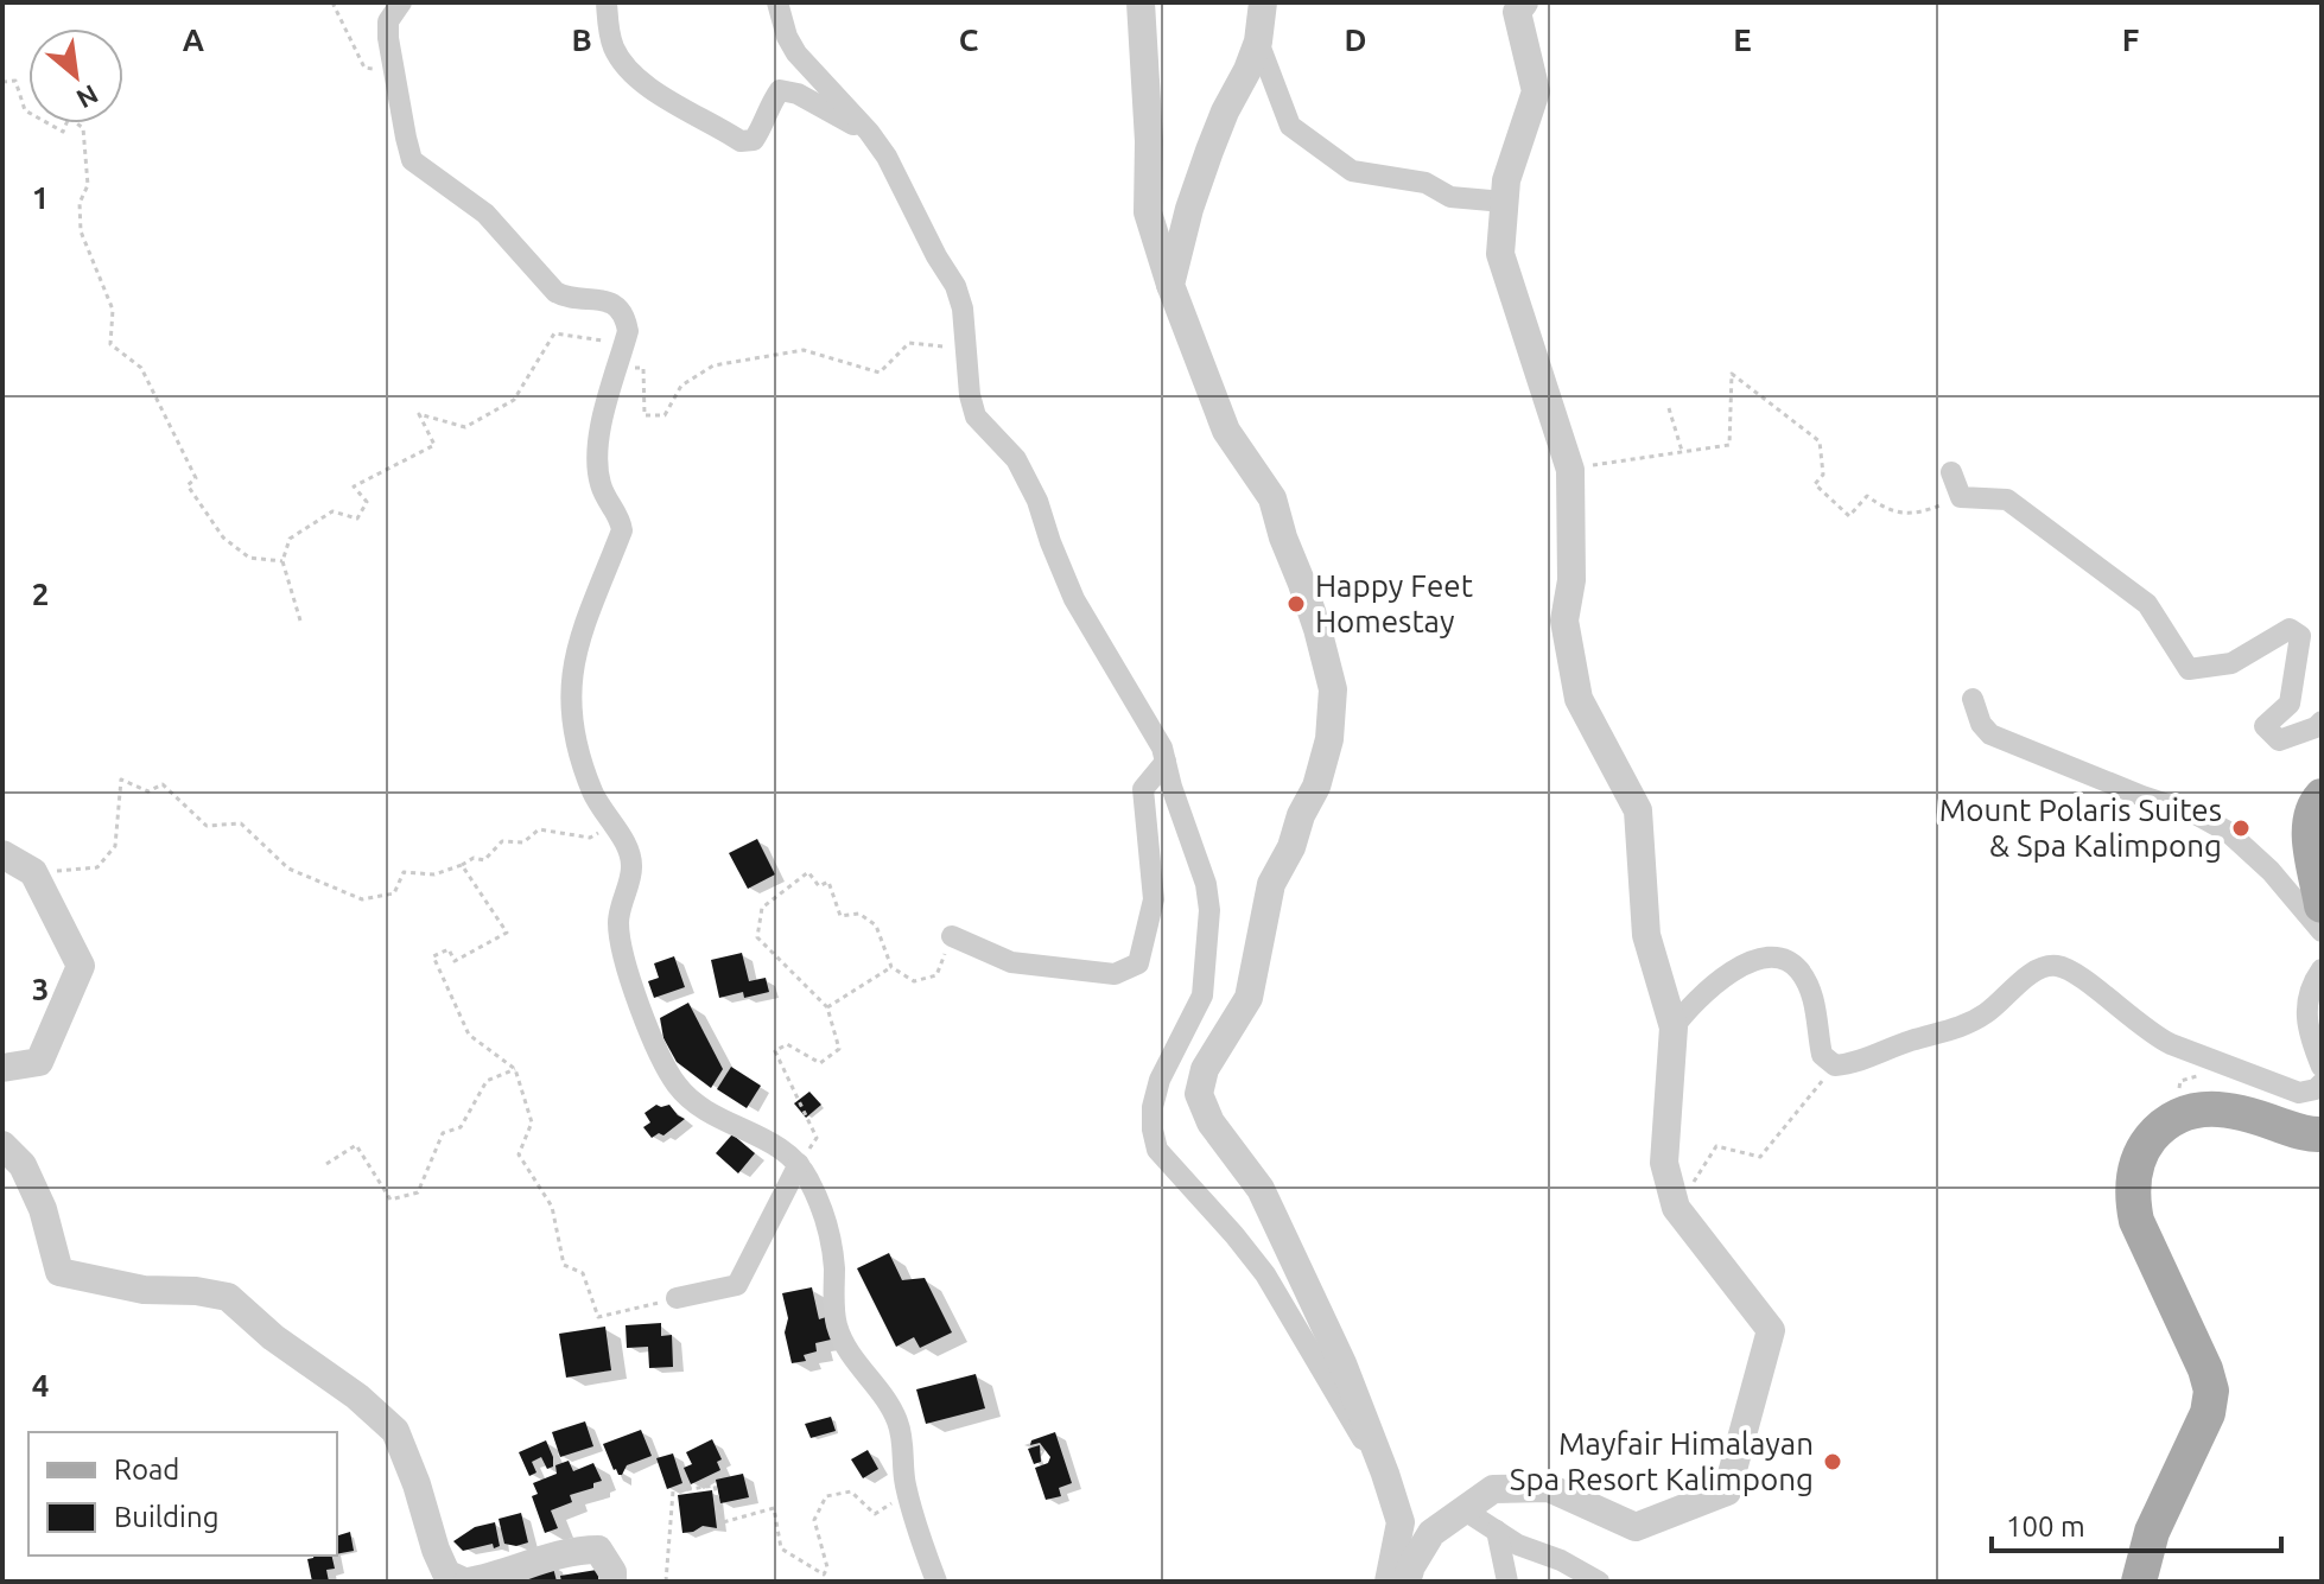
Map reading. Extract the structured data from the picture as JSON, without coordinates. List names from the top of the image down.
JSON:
{
  "places": ["Happy Feet Homestay", "Mount Polaris Suites & Spa Kalimpong", "Mayfair Himalayan Spa Resort Kalimpong"],
  "legend": ["Road", "Building"],
  "scale_bar": "100 m",
  "north": "bottom right",
  "grid": {
    "columns": [
      "A",
      "B",
      "C",
      "D",
      "E",
      "F"
    ],
    "rows": [
      "1",
      "2",
      "3",
      "4"
    ]
  }
}
